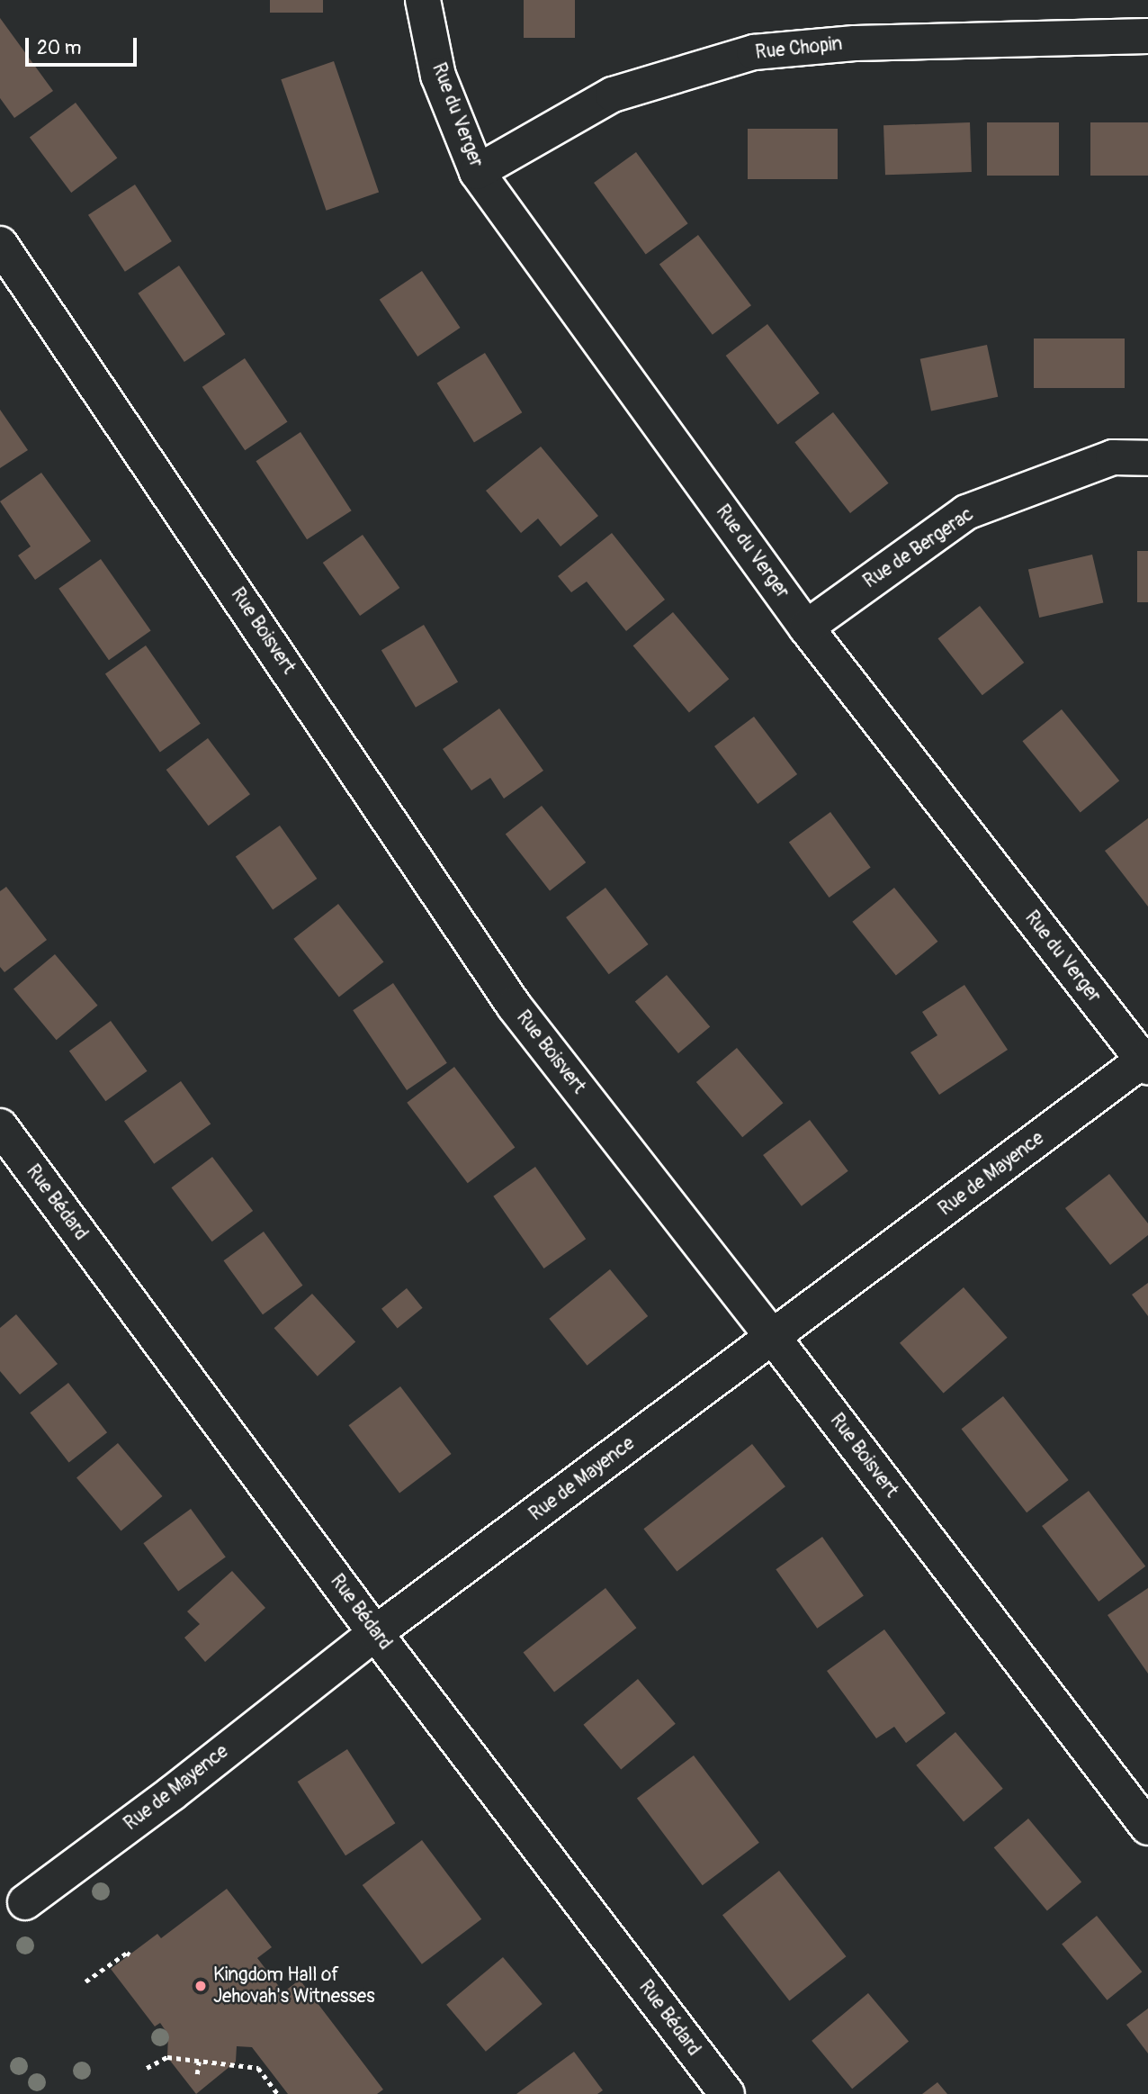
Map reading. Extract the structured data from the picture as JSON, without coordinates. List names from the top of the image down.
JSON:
{
  "streets": {
    "street": [
      "Rue Chopin",
      "Rue du Verger",
      "Rue de Bergerac",
      "Rue Boisvert",
      "Rue de Mayence",
      "Rue Bédard"
    ]
  },
  "crossings": [
    ["Rue Chopin", "Rue du Verger"],
    ["Rue du Verger", "Rue de Bergerac"],
    ["Rue du Verger", "Rue de Mayence"],
    ["Rue Boisvert", "Rue de Mayence"],
    ["Rue de Mayence", "Rue Bédard"]
  ],
  "places": ["Kingdom Hall of Jehovah's Witnesses"],
  "scale_bar": "20 m"
}
